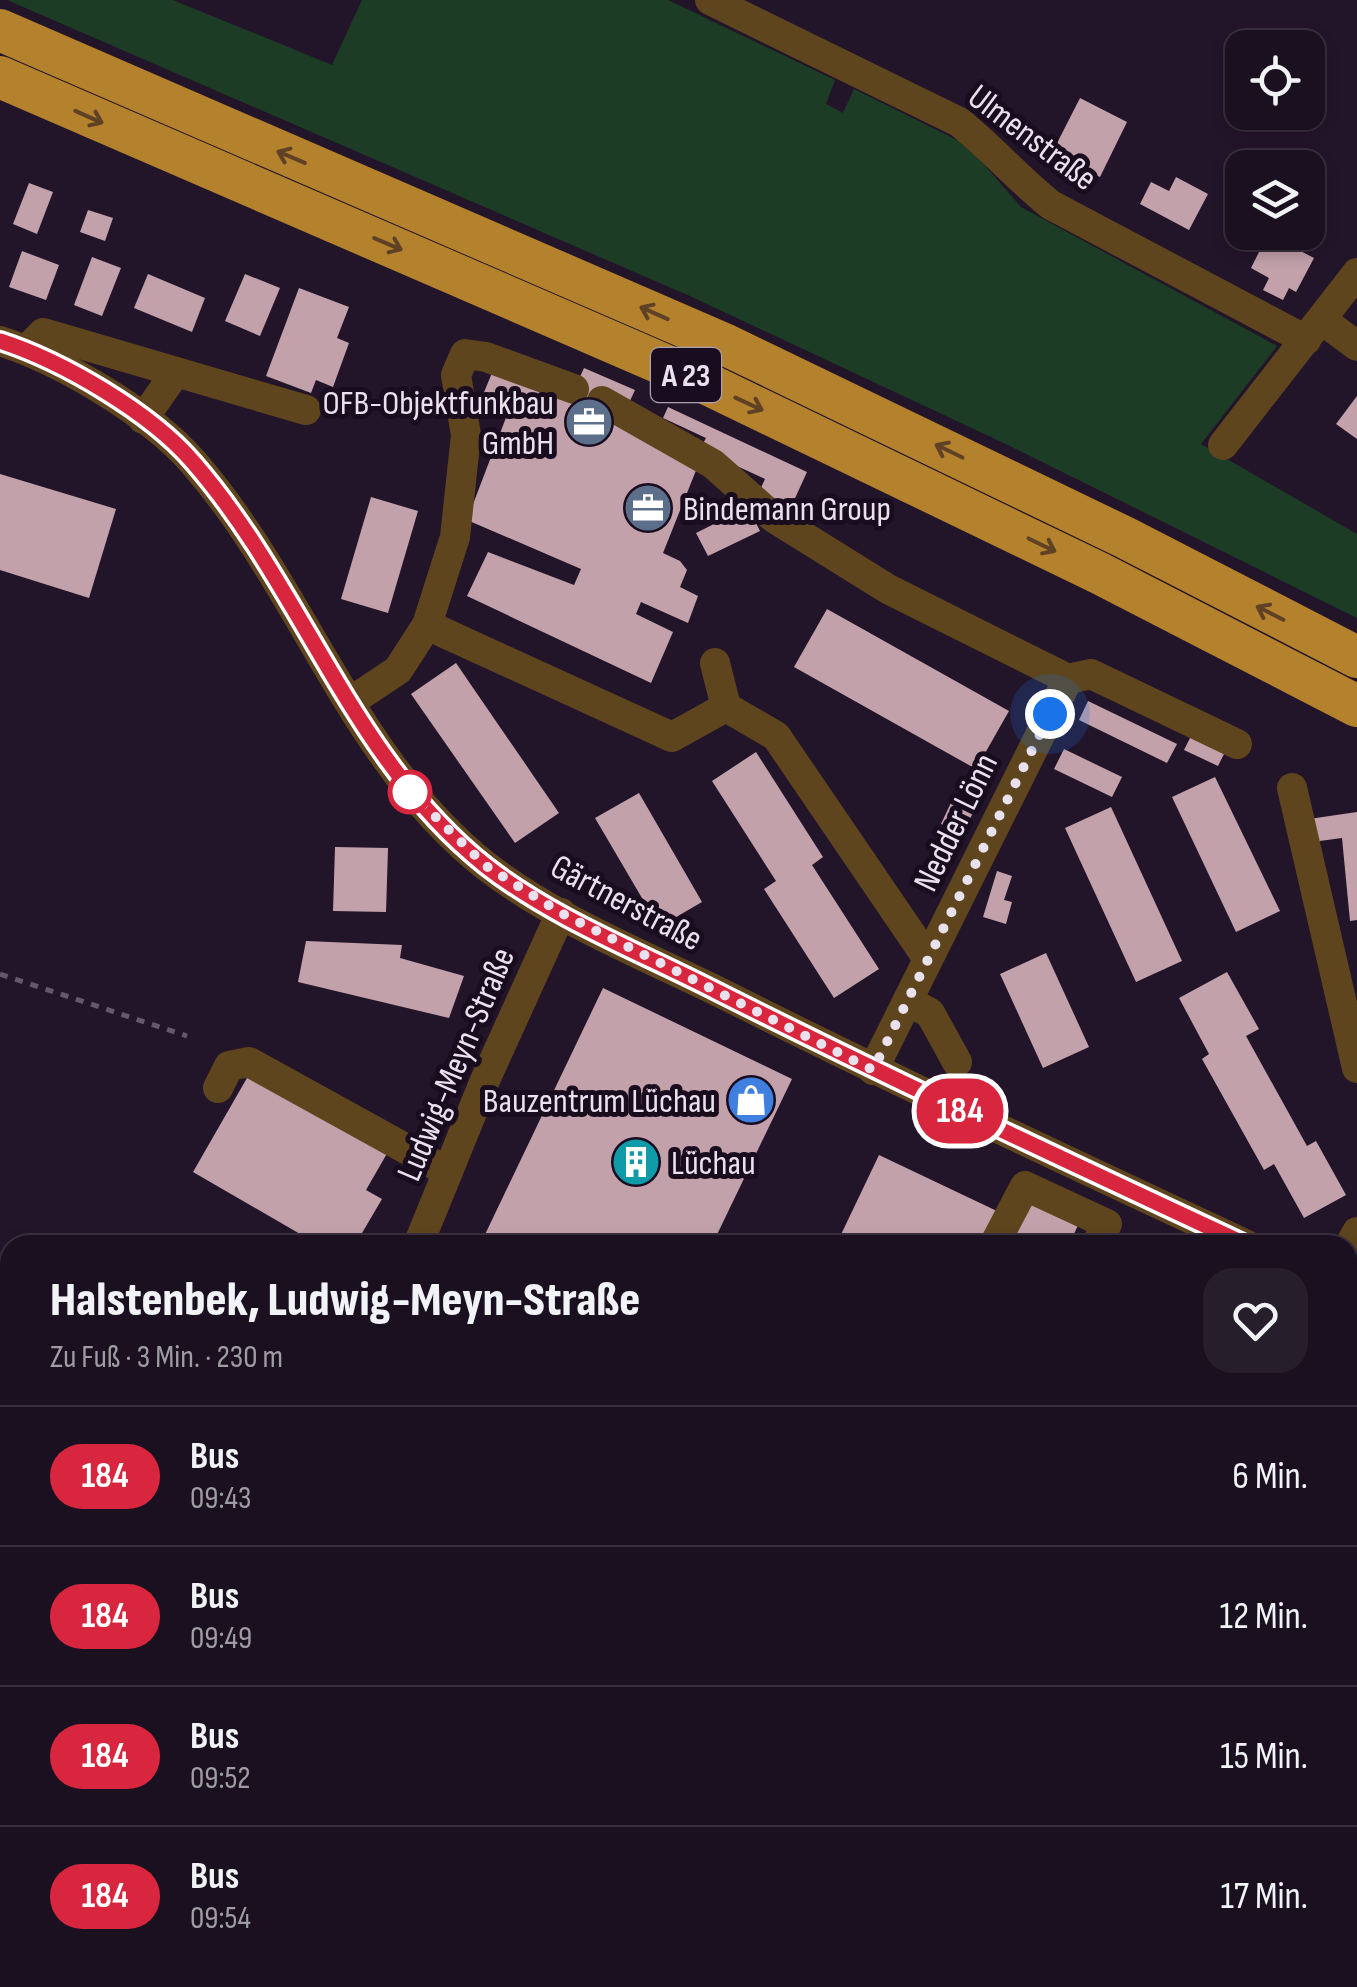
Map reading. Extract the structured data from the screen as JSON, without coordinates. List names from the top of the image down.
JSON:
{
  "streets": {
    "highway": ["A 23"],
    "street": [
      "Ulmenstraße",
      "Nedder Lönn",
      "Gärtnerstraße",
      "Ludwig-Meyn-Straße"
    ]
  },
  "crossings": [
    ["Nedder Lönn", "Gärtnerstraße"],
    ["Gärtnerstraße", "Ludwig-Meyn-Straße"]
  ],
  "places": {
    "office": ["OFB-Objektfunkbau GmbH", "Bindemann Group"],
    "shop": ["Bauzentrum Lüchau"],
    "building": ["Lüchau"]
  },
  "lines": ["bus line 184"],
  "page": {
    "on_map": "184",
    "heading": ["Halstenbek, Ludwig-Meyn-Straße", "Zu Fuß · 3 Min. · 230 m"],
    "list": [
      {
        "mark": "184",
        "name": "Bus",
        "note": "09:43",
        "value": "6 Min."
      },
      {
        "mark": "184",
        "name": "Bus",
        "note": "09:49",
        "value": "12 Min."
      },
      {
        "mark": "184",
        "name": "Bus",
        "note": "09:52",
        "value": "15 Min."
      },
      {
        "mark": "184",
        "name": "Bus",
        "note": "09:54",
        "value": "17 Min."
      }
    ]
  }
}
